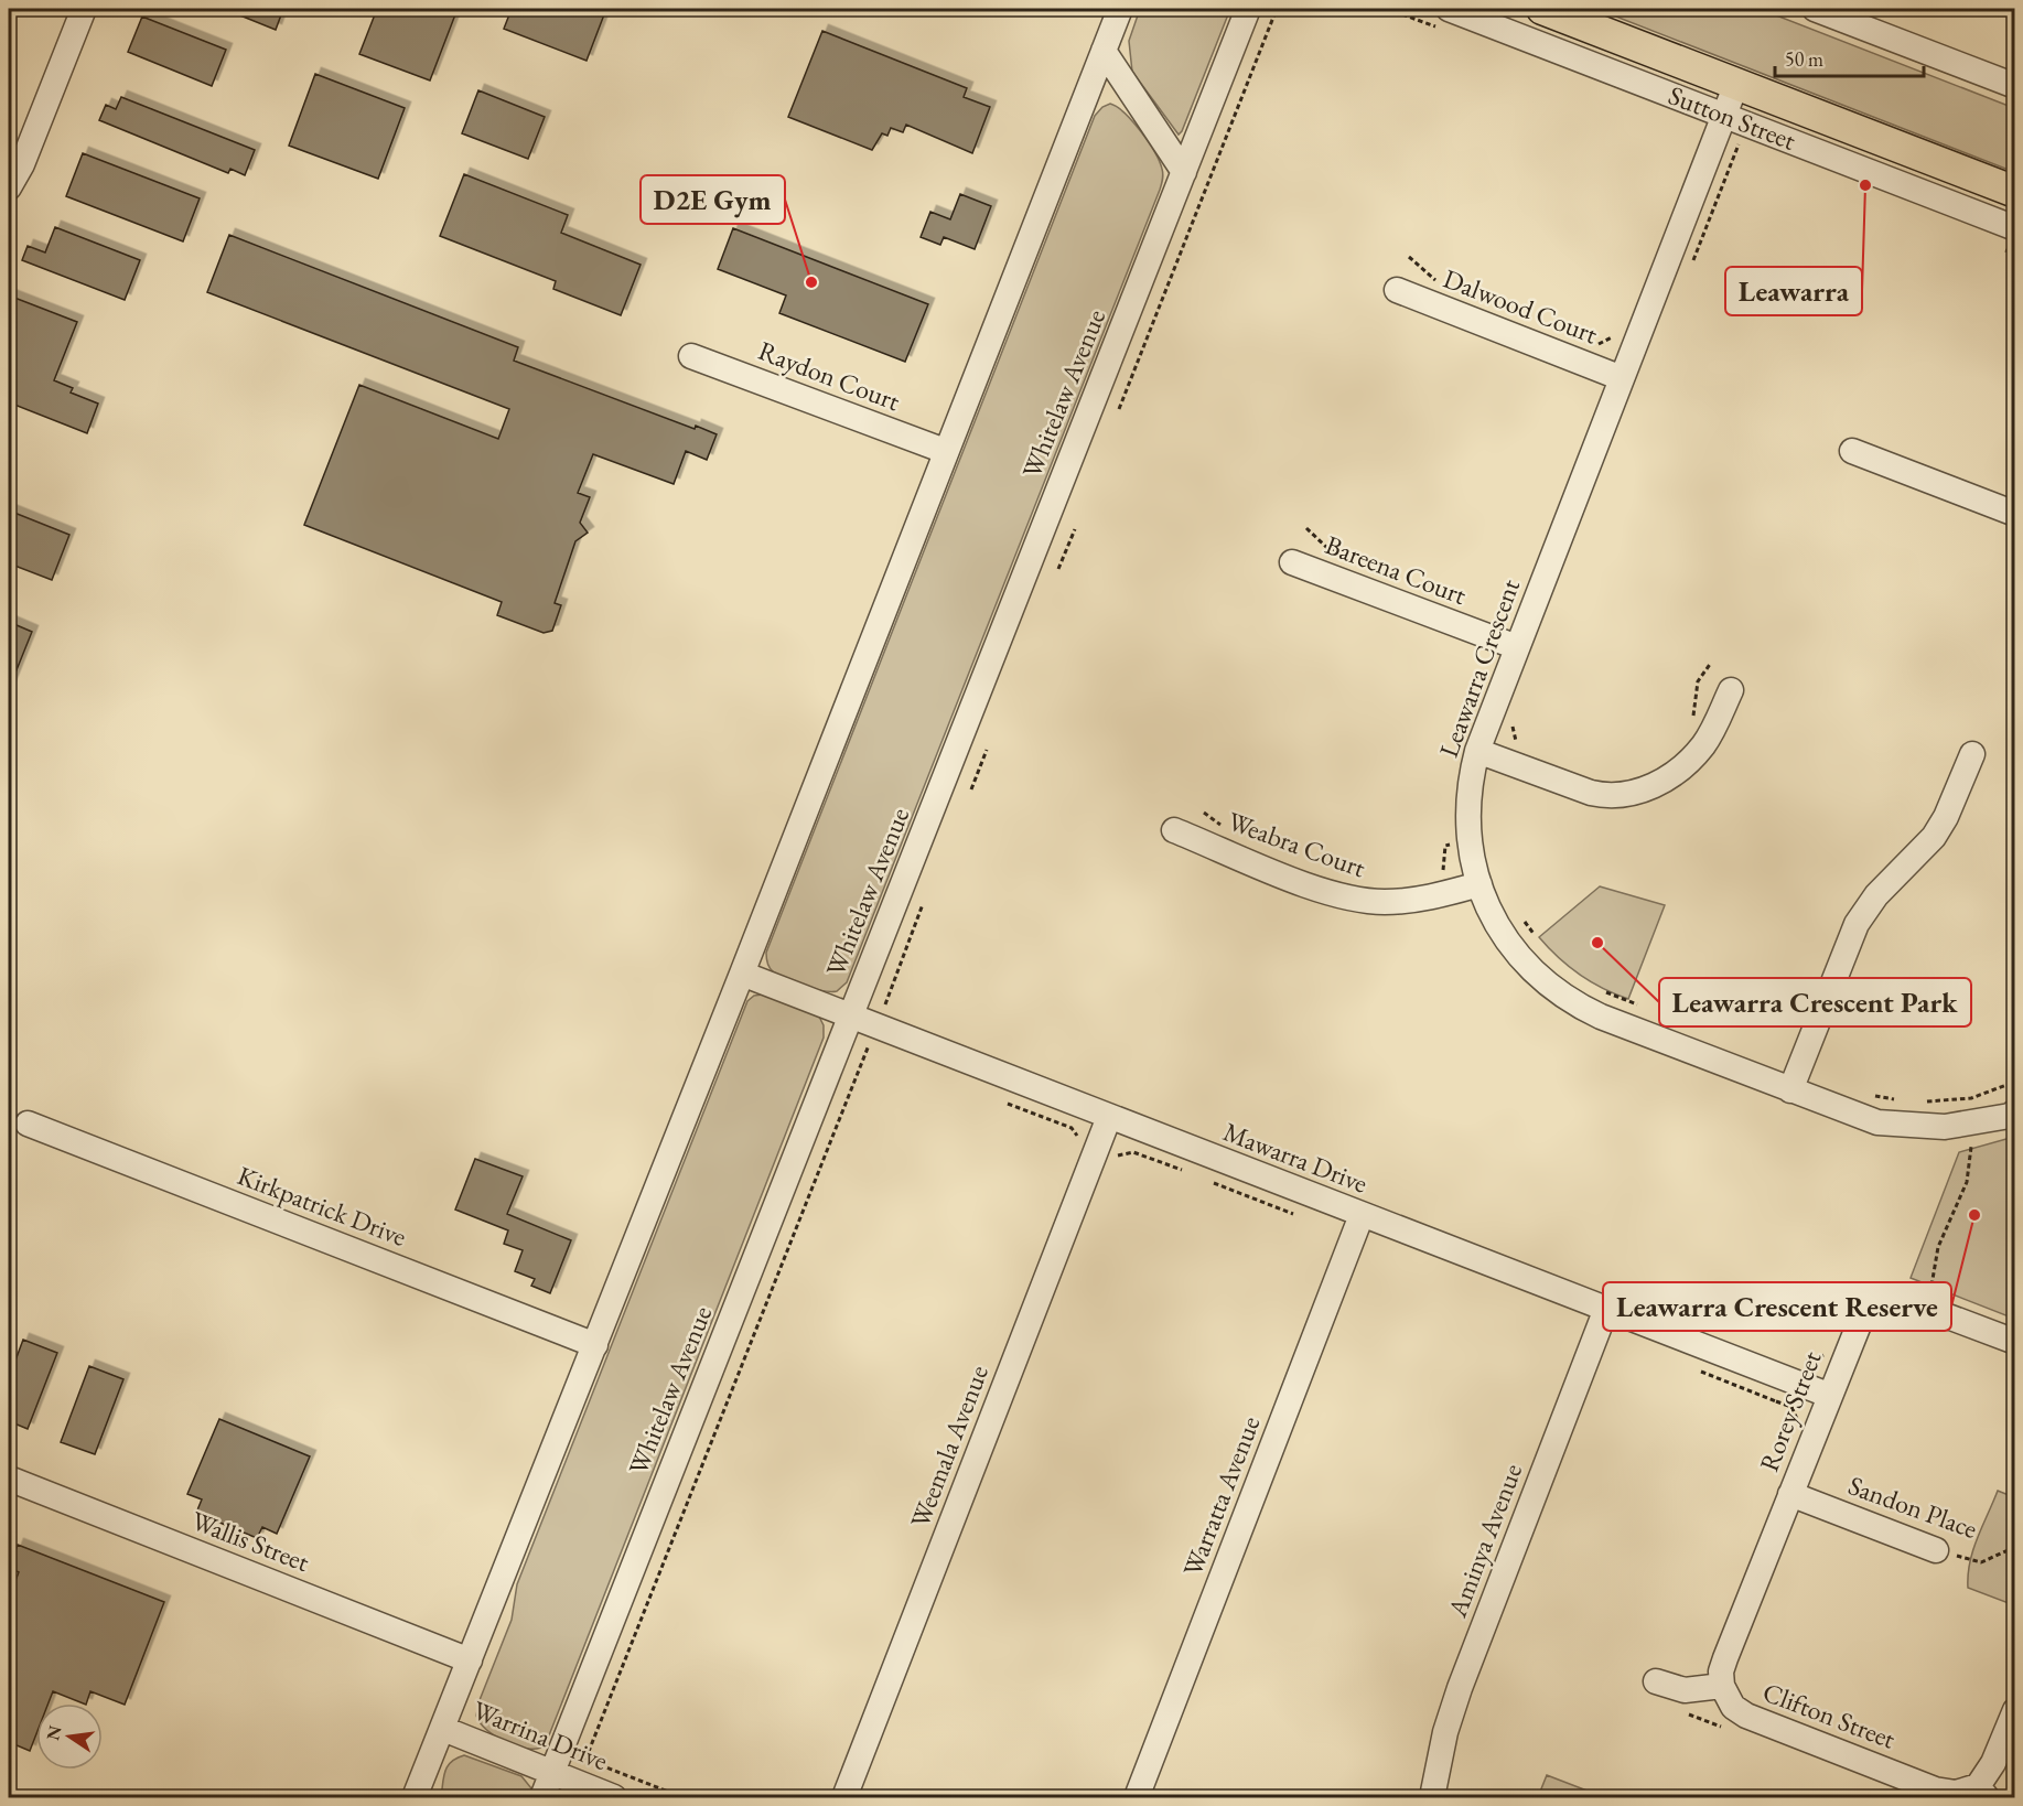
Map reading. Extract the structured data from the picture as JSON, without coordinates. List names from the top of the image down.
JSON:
{
  "streets": {
    "main road": ["Sutton Street"],
    "street": [
      "Dalwood Court",
      "Raydon Court",
      "Whitelaw Avenue",
      "Bareena Court",
      "Leawarra Crescent",
      "Weabra Court",
      "Mawarra Drive",
      "Kirkpatrick Drive",
      "Rorey Street",
      "Weemala Avenue",
      "Warratta Avenue",
      "Sandon Place",
      "Aminya Avenue",
      "Wallis Street",
      "Clifton Street",
      "Warrina Drive"
    ]
  },
  "crossings": [
    ["Sutton Street", "Leawarra Crescent"],
    ["Dalwood Court", "Leawarra Crescent"],
    ["Whitelaw Avenue", "Mawarra Drive"],
    ["Whitelaw Avenue", "Warrina Drive"],
    ["Bareena Court", "Leawarra Crescent"],
    ["Leawarra Crescent", "Weabra Court"],
    ["Mawarra Drive", "Rorey Street"],
    ["Mawarra Drive", "Weemala Avenue"],
    ["Mawarra Drive", "Warratta Avenue"],
    ["Mawarra Drive", "Aminya Avenue"],
    ["Rorey Street", "Sandon Place"],
    ["Rorey Street", "Clifton Street"]
  ],
  "places": [
    "Leawarra",
    "D2E Gym",
    "Leawarra Crescent Park",
    "Leawarra Crescent Reserve"
  ],
  "scale_bar": "50 m",
  "north": "left"
}
